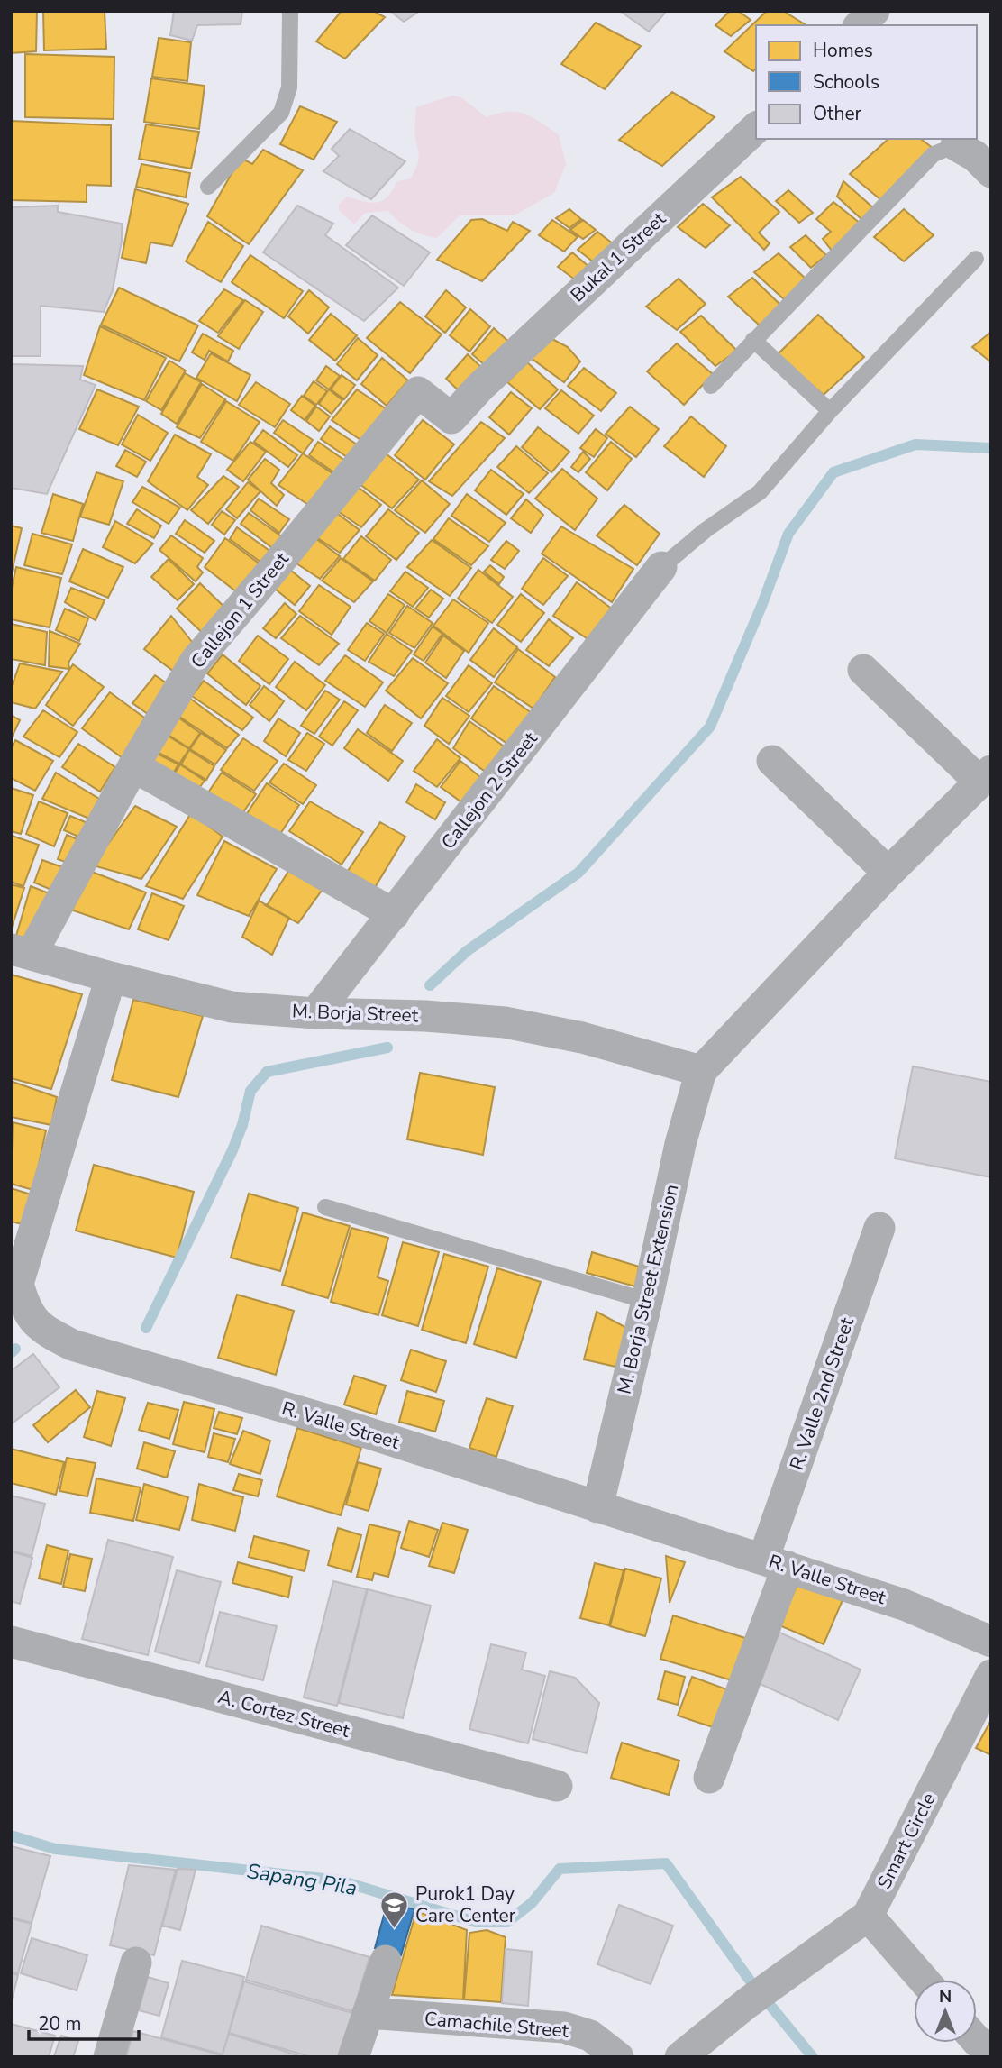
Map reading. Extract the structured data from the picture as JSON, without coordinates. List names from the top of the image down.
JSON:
{
  "streets": {
    "street": [
      "Bukal 1 Street",
      "Callejon 1 Street",
      "Callejon 2 Street",
      "M. Borja Street",
      "M. Borja Street Extension",
      "R. Valle 2nd Street",
      "R. Valle Street",
      "A. Cortez Street",
      "Smart Circle",
      "Camachile Street"
    ]
  },
  "crossings": [
    ["Bukal 1 Street", "Callejon 1 Street"],
    ["Callejon 1 Street", "M. Borja Street"],
    ["Callejon 2 Street", "M. Borja Street"],
    ["M. Borja Street", "M. Borja Street Extension"],
    ["M. Borja Street", "R. Valle Street"],
    ["M. Borja Street Extension", "R. Valle Street"],
    ["R. Valle 2nd Street", "R. Valle Street"]
  ],
  "water": ["Sapang Pila"],
  "places": {
    "school or university": ["Purok1 Day Care Center"]
  },
  "legend": ["Homes", "Schools", "Other"],
  "scale_bar": "20 m",
  "north": "top"
}
